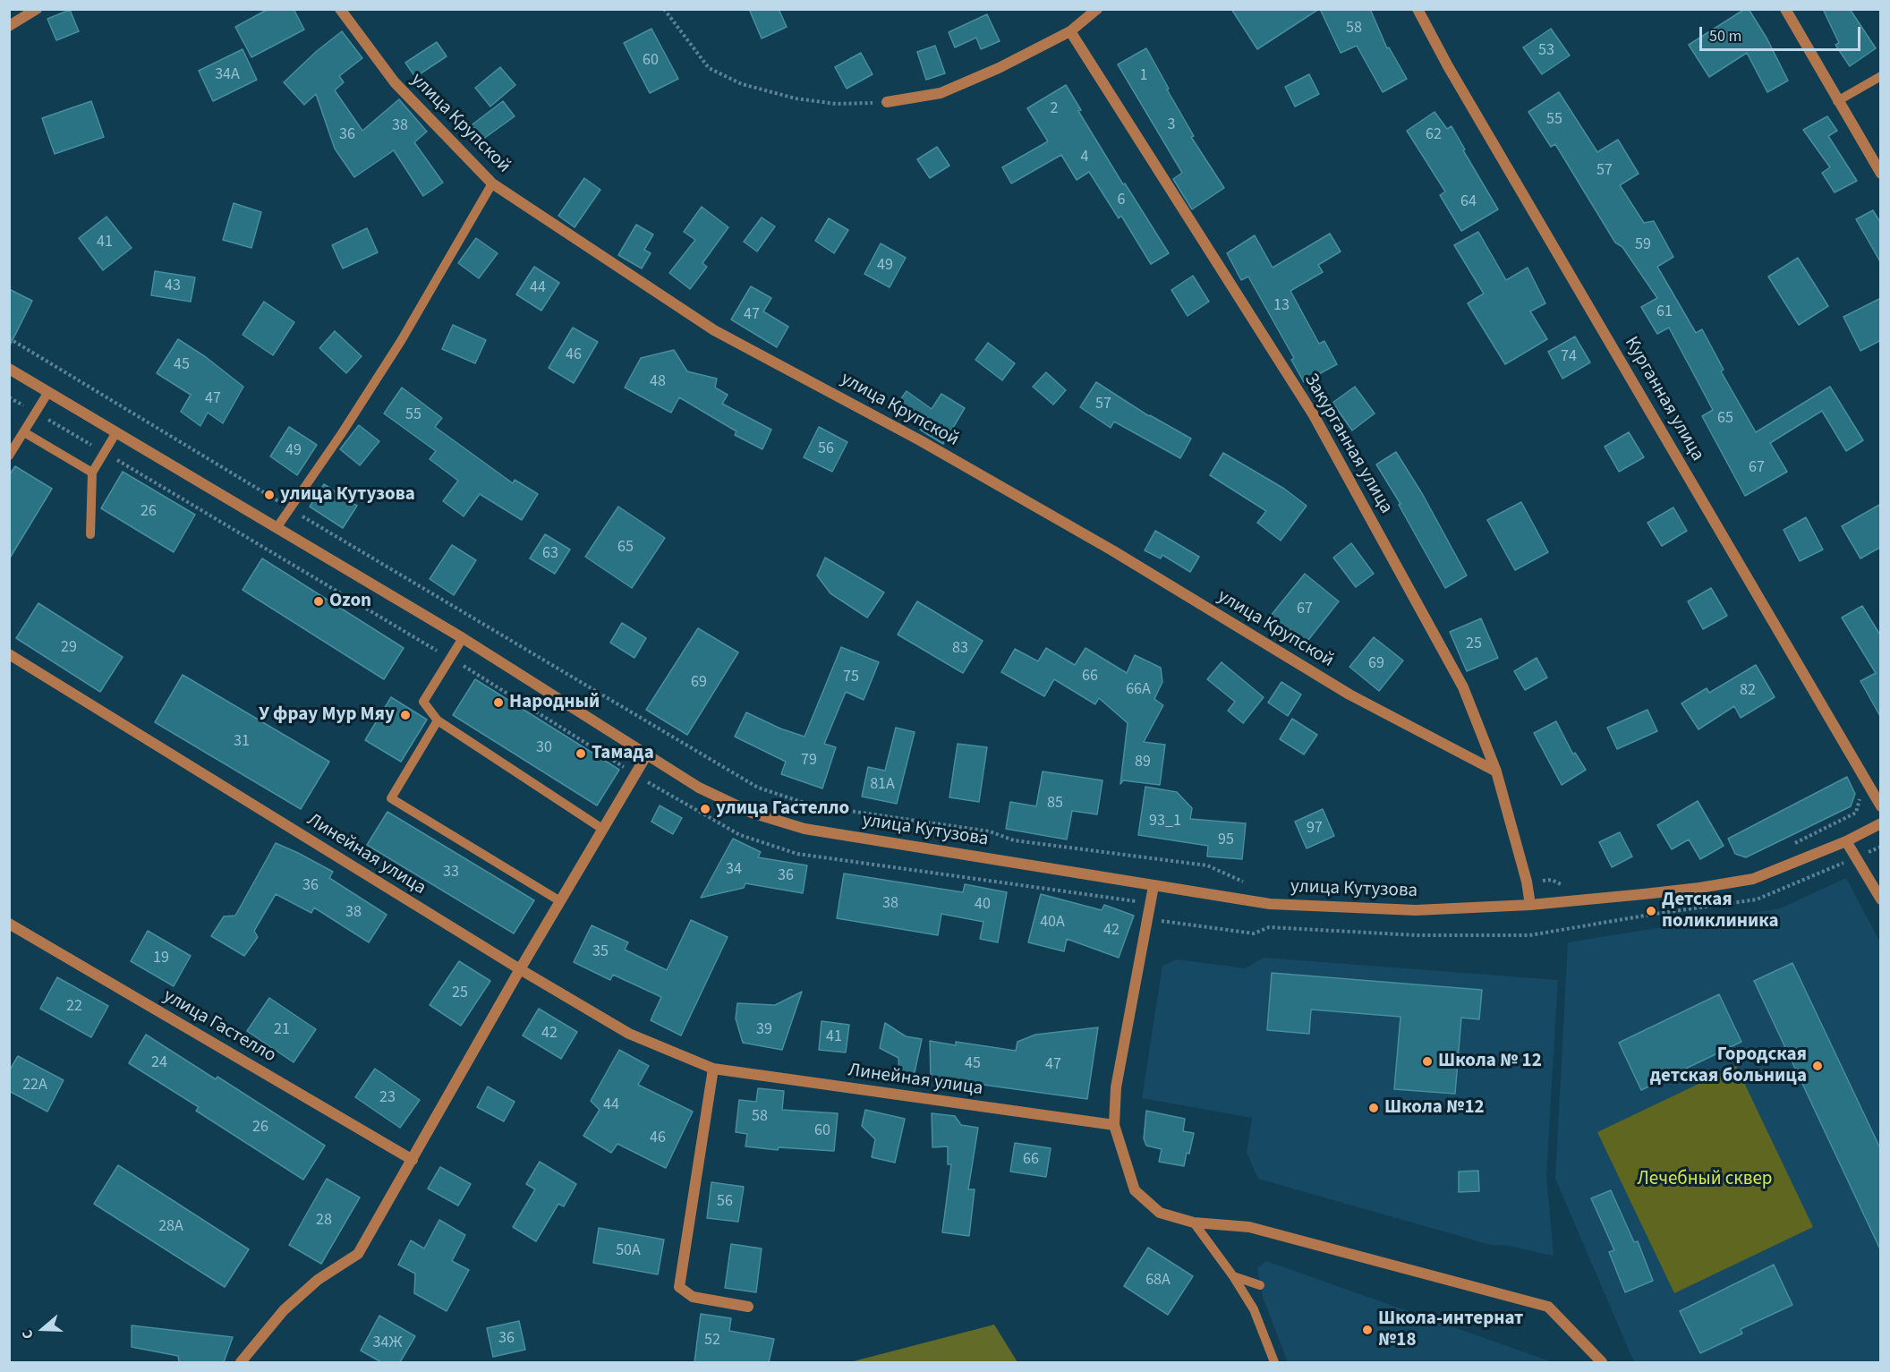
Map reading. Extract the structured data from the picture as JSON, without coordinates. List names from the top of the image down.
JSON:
{
  "streets": {
    "street": [
      "улица Крупской",
      "Курганная улица",
      "Закурганная улица",
      "улица Кутузова",
      "Линейная улица",
      "улица Гастелло"
    ]
  },
  "crossings": [
    ["улица Крупской", "Закурганная улица"],
    ["Закурганная улица", "улица Кутузова"]
  ],
  "parks": ["Лечебный сквер"],
  "places": [
    "улица Кутузова",
    "Ozon",
    "Народный",
    "У фрау Мур Мяу",
    "Тамада",
    "улица Гастелло",
    "Детская поликлиника",
    "Школа № 12",
    "Городская детская больница",
    "Школа №12",
    "Школа-интернат №18"
  ],
  "house_numbers": [
    "58",
    "53",
    "60",
    "34А",
    "1",
    "2",
    "55",
    "3",
    "38",
    "36",
    "62",
    "4",
    "57",
    "6",
    "64",
    "41",
    "59",
    "49",
    "43",
    "44",
    "13",
    "61",
    "47",
    "46",
    "74",
    "45",
    "48",
    "47",
    "57",
    "55",
    "65",
    "56",
    "49",
    "67",
    "26",
    "65",
    "63",
    "67",
    "25",
    "29",
    "83",
    "69",
    "66",
    "75",
    "69",
    "66А",
    "82",
    "31",
    "30",
    "79",
    "89",
    "81А",
    "85",
    "93_1",
    "97",
    "95",
    "34",
    "33",
    "36",
    "36",
    "38",
    "40",
    "38",
    "40А",
    "42",
    "35",
    "19",
    "25",
    "22",
    "21",
    "39",
    "42",
    "41",
    "24",
    "45",
    "47",
    "22А",
    "23",
    "44",
    "58",
    "26",
    "60",
    "46",
    "66",
    "56",
    "28",
    "28А",
    "50А",
    "68А",
    "36",
    "52",
    "34Ж"
  ],
  "scale_bar": "50 m",
  "north": "left"
}
